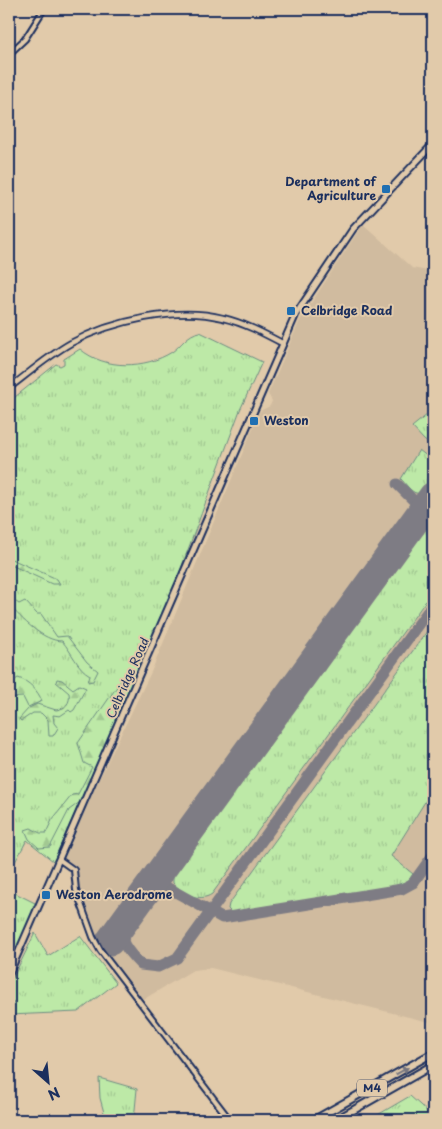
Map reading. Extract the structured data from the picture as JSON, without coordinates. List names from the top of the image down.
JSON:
{
  "streets": {
    "highway": ["M4"],
    "main road": ["Celbridge Road"]
  },
  "places": {
    "transit": [
      "Department of Agriculture",
      "Celbridge Road",
      "Weston",
      "Weston Aerodrome"
    ]
  },
  "north": "bottom right"
}
